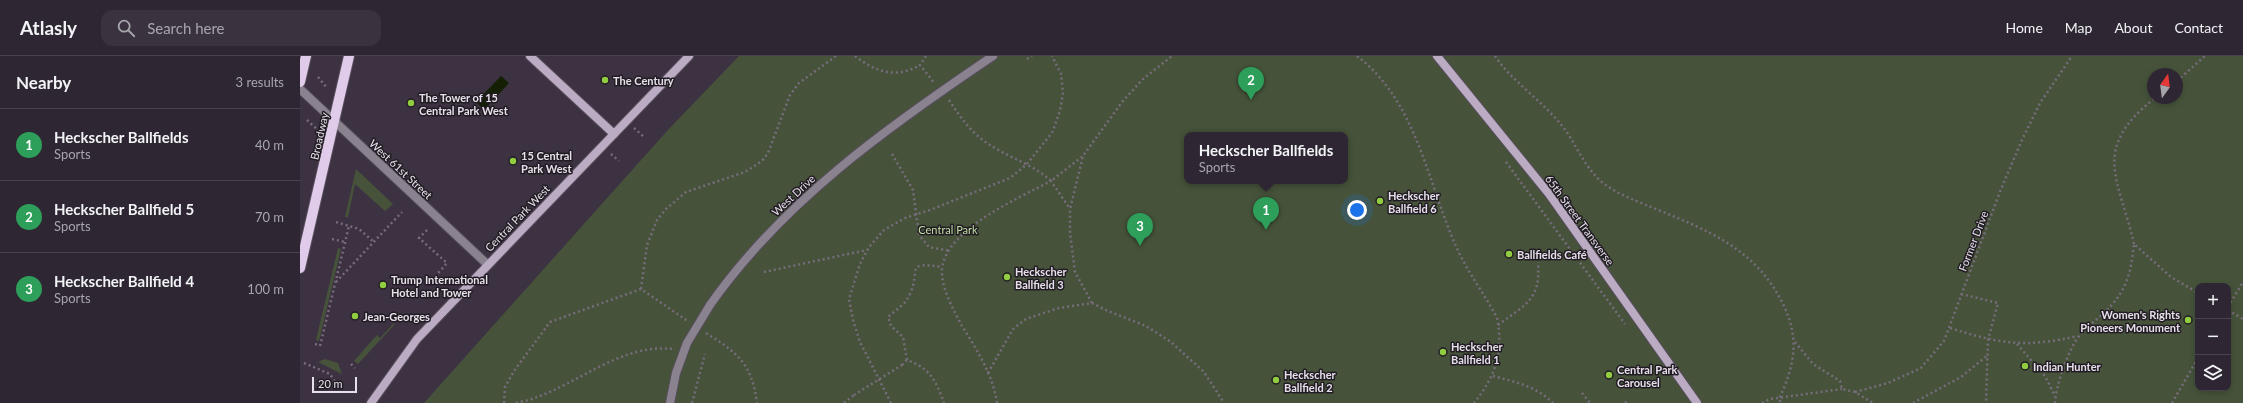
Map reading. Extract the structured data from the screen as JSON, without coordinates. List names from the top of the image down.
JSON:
{
  "streets": {
    "main road": ["Broadway", "Central Park West", "65th Street Transverse"],
    "street": ["West 61st Street", "West Drive"],
    "path": ["Former Drive"]
  },
  "crossings": [
    ["Broadway", "West 61st Street"],
    ["West 61st Street", "Central Park West"]
  ],
  "parks": ["Central Park"],
  "places": [
    "The Century",
    "The Tower of 15 Central Park West",
    "15 Central Park West",
    "Heckscher Ballfield 6",
    "Ballfields Café",
    "Heckscher Ballfield 3",
    "Trump International Hotel and Tower",
    "Jean-Georges",
    "Women's Rights Pioneers Monument",
    "Heckscher Ballfield 1",
    "Indian Hunter",
    "Central Park Carousel",
    "Heckscher Ballfield 2"
  ],
  "scale_bar": "20 m",
  "north": "top",
  "page": {
    "header": "Atlasly",
    "search": "Search here",
    "nav": [
      "Home",
      "Map",
      "About",
      "Contact"
    ],
    "heading": ["Nearby", "3 results"],
    "pins": ["2", "1", "3"],
    "list": [
      {
        "mark": "1",
        "name": "Heckscher Ballfields",
        "note": "Sports",
        "value": "40 m"
      },
      {
        "mark": "2",
        "name": "Heckscher Ballfield 5",
        "note": "Sports",
        "value": "70 m"
      },
      {
        "mark": "3",
        "name": "Heckscher Ballfield 4",
        "note": "Sports",
        "value": "100 m"
      }
    ],
    "popup": ["Heckscher Ballfields", "Sports"],
    "map_buttons": ["+", "−"],
    "scale": "20 m"
  }
}
